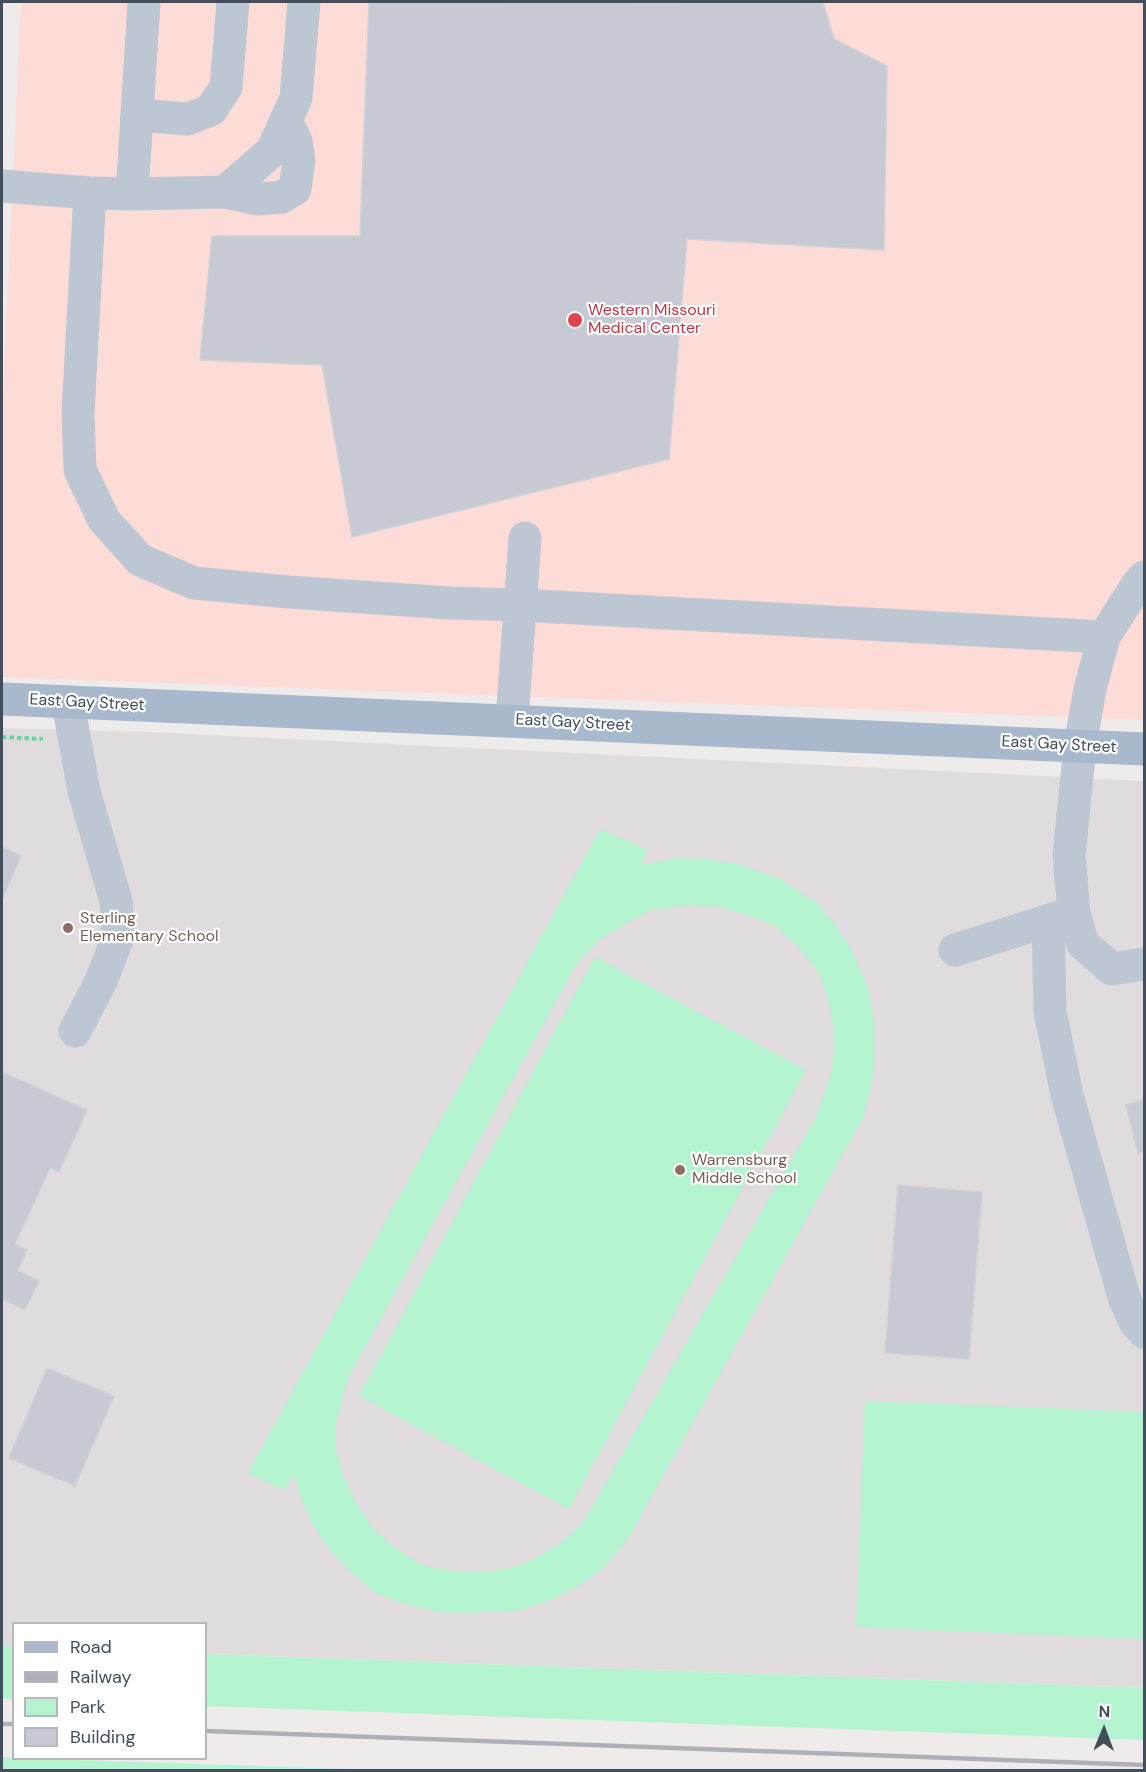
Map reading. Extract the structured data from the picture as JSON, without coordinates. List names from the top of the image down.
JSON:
{
  "streets": {
    "main road": ["East Gay Street"]
  },
  "places": ["Western Missouri Medical Center", "Sterling Elementary School", "Warrensburg Middle School"],
  "legend": [
    "Road",
    "Railway",
    "Park",
    "Building"
  ],
  "north": "top"
}
